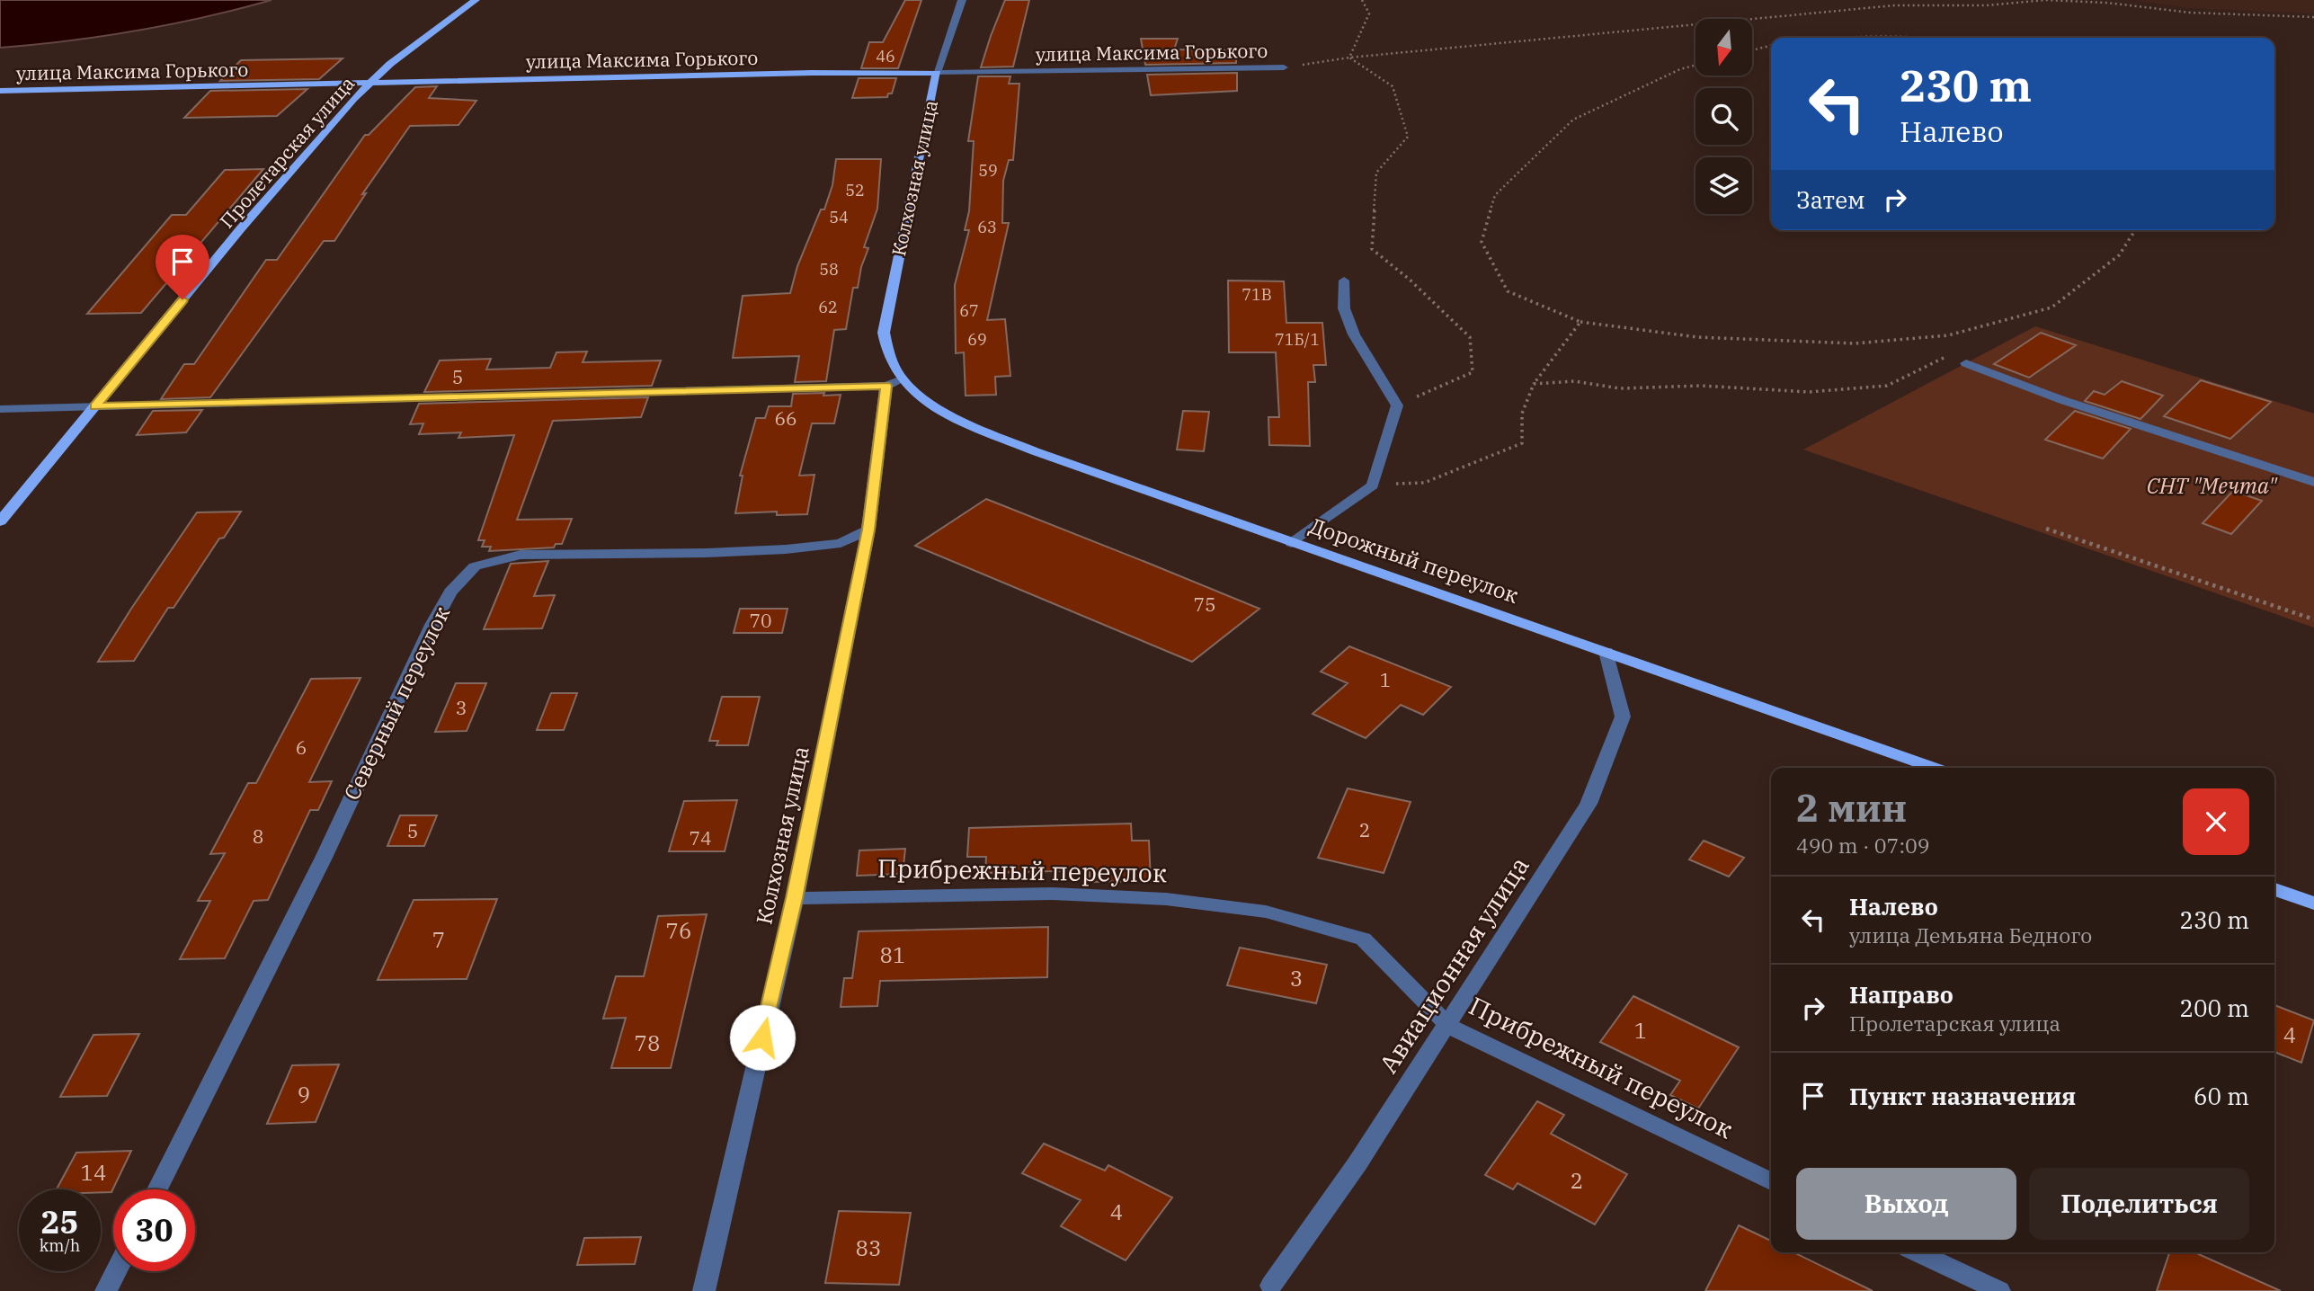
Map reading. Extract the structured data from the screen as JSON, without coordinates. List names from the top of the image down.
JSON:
{
  "streets": {
    "main road": [
      "улица Максима Горького",
      "Пролетарская улица",
      "Колхозная улица",
      "Дорожный переулок"
    ],
    "street": ["Северный переулок", "Прибрежный переулок", "Авиационная улица"]
  },
  "crossings": [
    ["улица Максима Горького", "Пролетарская улица"],
    ["улица Максима Горького", "Колхозная улица"],
    ["Колхозная улица", "Дорожный переулок"],
    ["Колхозная улица", "Северный переулок"],
    ["Колхозная улица", "Прибрежный переулок"],
    ["Дорожный переулок", "Авиационная улица"],
    ["Прибрежный переулок", "Авиационная улица"]
  ],
  "parks": ["СНТ \"Мечта\""],
  "house_numbers": [
    "46",
    "59",
    "52",
    "54",
    "63",
    "58",
    "71В",
    "62",
    "67",
    "69",
    "71Б/1",
    "5",
    "66",
    "75",
    "70",
    "1",
    "3",
    "6",
    "2",
    "5",
    "8",
    "74",
    "76",
    "7",
    "81",
    "3",
    "1",
    "4",
    "78",
    "9",
    "14",
    "2",
    "4",
    "83"
  ],
  "north": "bottom",
  "page": {
    "turn": ["230 m", "Налево"],
    "then": "Затем",
    "heading": ["2 мин", "490 m · 07:09"],
    "list": [
      {
        "name": "Налево",
        "note": "улица Демьяна Бедного",
        "value": "230 m"
      },
      {
        "name": "Направо",
        "note": "Пролетарская улица",
        "value": "200 m"
      },
      {
        "name": "Пункт назначения",
        "value": "60 m"
      }
    ],
    "buttons": ["Выход", "Поделиться"],
    "speed": "25 km/h",
    "limit": "30"
  }
}
